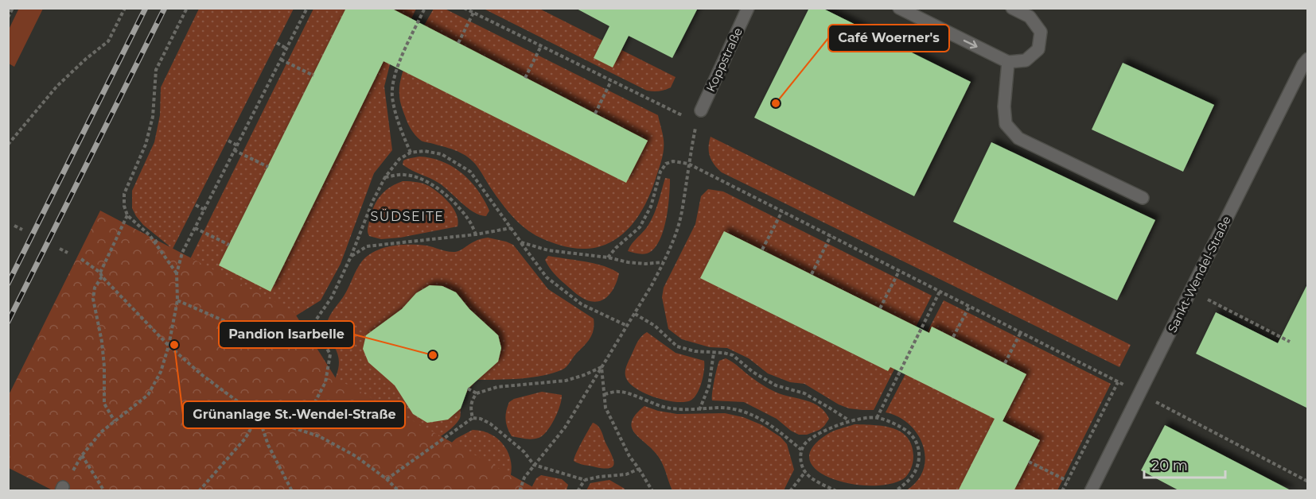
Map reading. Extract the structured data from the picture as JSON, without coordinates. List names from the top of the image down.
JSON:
{
  "streets": {
    "street": ["Koppstraße", "Sankt-Wendel-Straße"]
  },
  "districts": ["SÜDSEITE"],
  "places": ["Café Woerner's", "Grünanlage St.-Wendel-Straße", "Pandion Isarbelle"],
  "scale_bar": "20 m"
}
